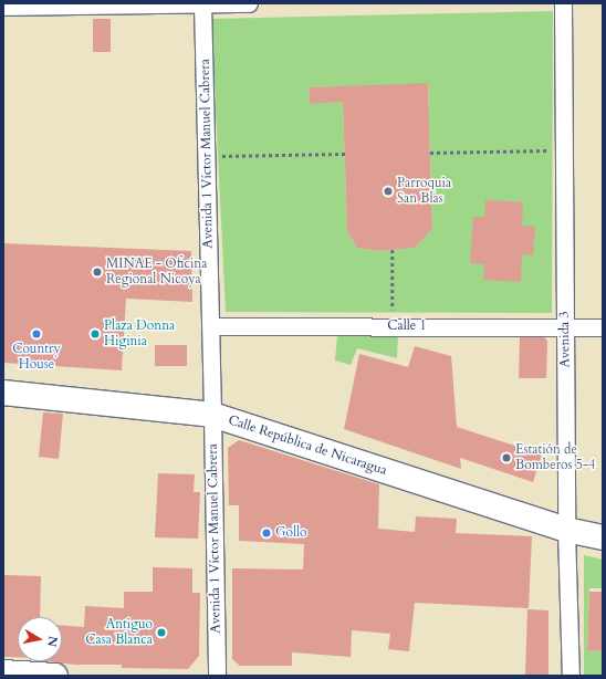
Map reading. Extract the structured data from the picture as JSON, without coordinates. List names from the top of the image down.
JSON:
{
  "streets": {
    "main road": ["Calle República de Nicaragua"],
    "street": ["Avenida 1 Víctor Manuel Cabrera", "Calle 1", "Avenida 3"]
  },
  "crossings": [
    ["Avenida 1 Víctor Manuel Cabrera", "Calle 1"],
    ["Avenida 1 Víctor Manuel Cabrera", "Calle República de Nicaragua"],
    ["Calle 1", "Avenida 3"],
    ["Avenida 3", "Calle República de Nicaragua"]
  ],
  "places": [
    "Parroquia San Blas",
    "MINAE - Oficina Regional Nicoya",
    "Country House",
    "Plaza Donna Higinia",
    "Estatión de Bomberos 5-4",
    "Gollo",
    "Antiguo Casa Blanca"
  ],
  "north": "right"
}
